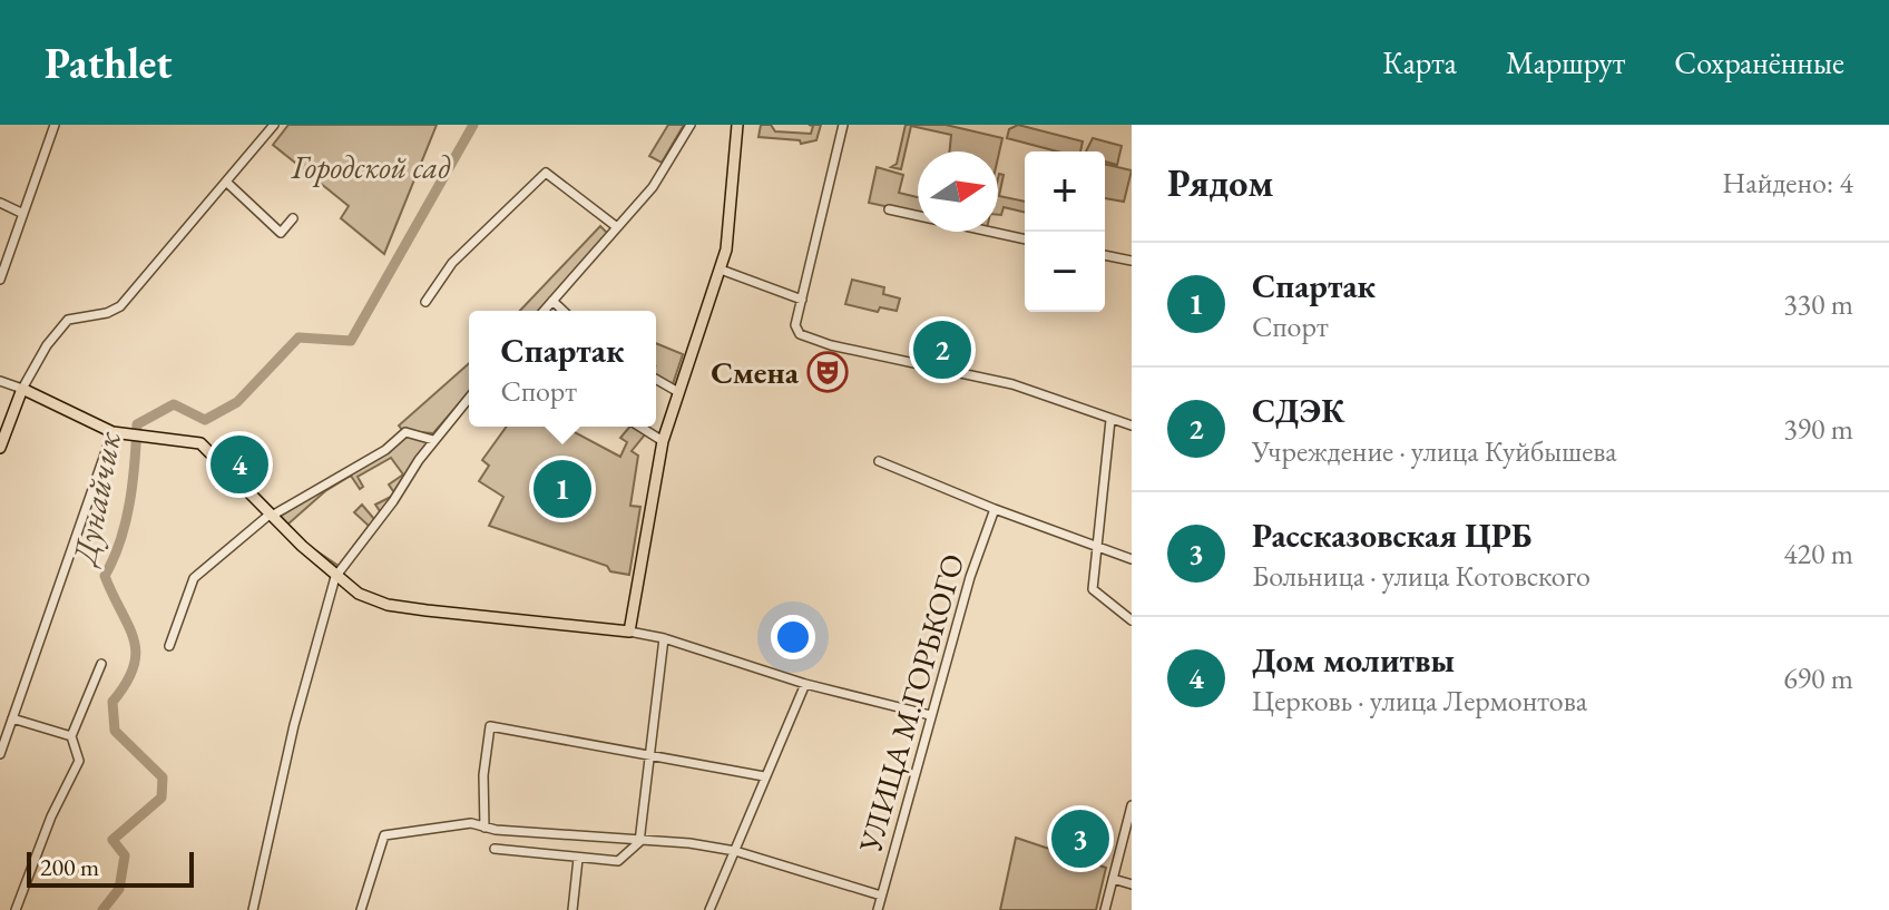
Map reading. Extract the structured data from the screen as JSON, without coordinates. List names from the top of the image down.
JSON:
{
  "streets": {
    "street": ["УЛИЦА М.ГОРЬКОГО"]
  },
  "water": ["Дунайчик"],
  "parks": ["Городской сад"],
  "places": {
    "theatre": ["Смена"]
  },
  "scale_bar": "200 m",
  "north": "right",
  "page": {
    "header": "Pathlet",
    "nav": ["Карта", "Маршрут", "Сохранённые"],
    "heading": ["Рядом", "Найдено: 4"],
    "map_buttons": ["+", "−"],
    "list": [
      {
        "mark": "1",
        "name": "Спартак",
        "note": "Спорт",
        "value": "330 m"
      },
      {
        "mark": "2",
        "name": "СДЭК",
        "note": "Учреждение · улица Куйбышева",
        "value": "390 m"
      },
      {
        "mark": "3",
        "name": "Рассказовская ЦРБ",
        "note": "Больница · улица Котовского",
        "value": "420 m"
      },
      {
        "mark": "4",
        "name": "Дом молитвы",
        "note": "Церковь · улица Лермонтова",
        "value": "690 m"
      }
    ],
    "popup": ["Спартак", "Спорт"],
    "pins": [
      "2",
      "4",
      "1",
      "3"
    ],
    "scale": "200 m"
  }
}
